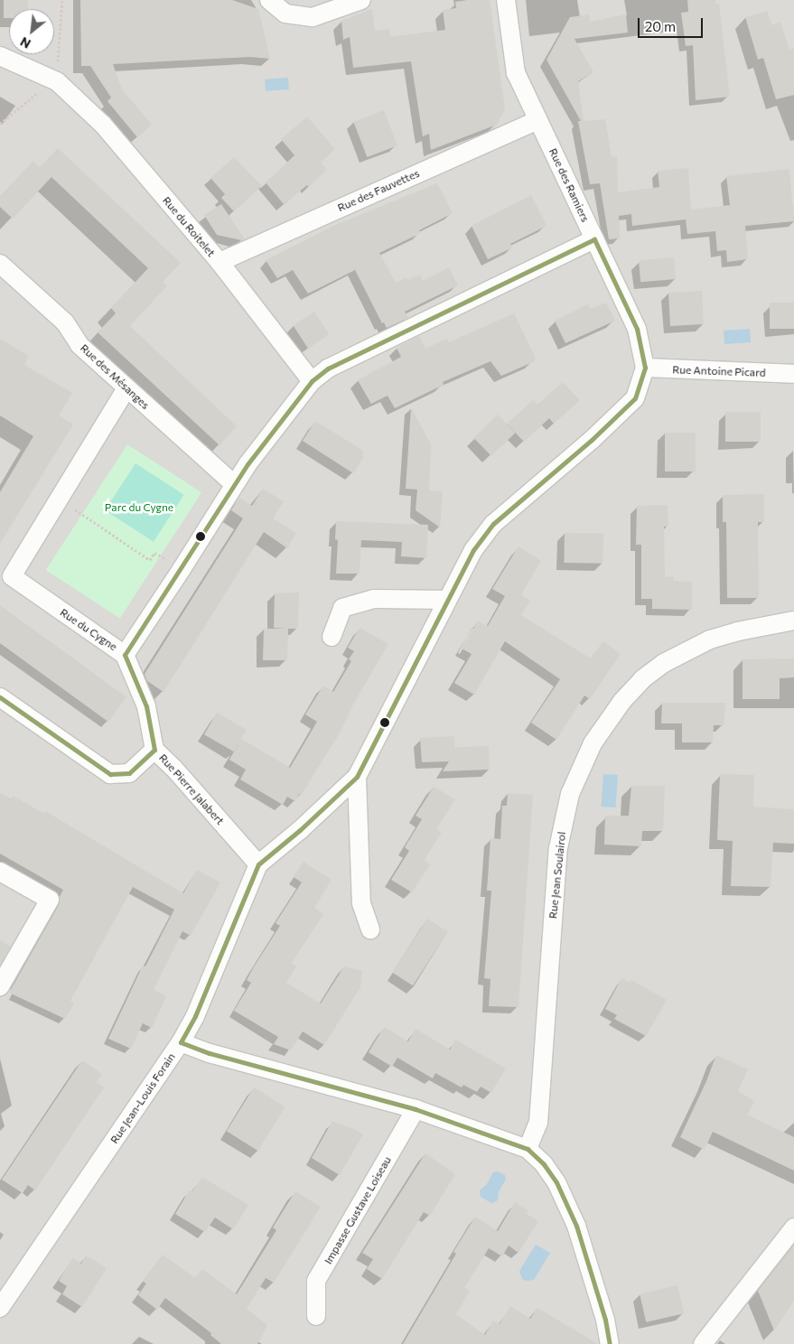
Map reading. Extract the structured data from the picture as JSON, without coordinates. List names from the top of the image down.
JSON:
{
  "streets": {
    "street": [
      "Rue des Ramiers",
      "Rue des Fauvettes",
      "Rue du Roitelet",
      "Rue Antoine Picard",
      "Rue des Mésanges",
      "Rue du Cygne",
      "Rue Pierre Jalabert",
      "Rue Jean Soulairol",
      "Rue Jean-Louis Forain",
      "Impasse Gustave Loiseau"
    ]
  },
  "crossings": [
    ["Rue des Ramiers", "Rue des Fauvettes"],
    ["Rue des Ramiers", "Rue Antoine Picard"],
    ["Rue des Ramiers", "Rue du Cygne"],
    ["Rue des Ramiers", "Rue Jean-Louis Forain"],
    ["Rue des Fauvettes", "Rue du Roitelet"],
    ["Rue du Roitelet", "Rue du Cygne"],
    ["Rue Antoine Picard", "Rue Jean-Louis Forain"],
    ["Rue des Mésanges", "Rue du Cygne"],
    ["Rue du Cygne", "Rue Pierre Jalabert"],
    ["Rue Pierre Jalabert", "Rue Jean-Louis Forain"]
  ],
  "parks": ["Parc du Cygne"],
  "scale_bar": "20 m",
  "north": "bottom left"
}
